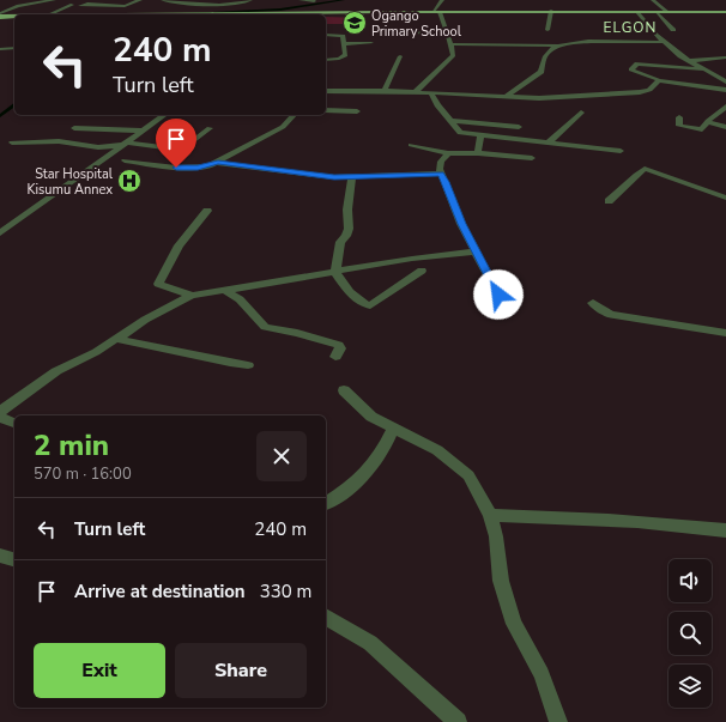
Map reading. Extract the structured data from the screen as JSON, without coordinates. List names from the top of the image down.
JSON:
{
  "districts": ["ELGON"],
  "places": {
    "school or university": ["Ogango Primary School"],
    "hospital": ["Star Hospital Kisumu Annex"]
  },
  "page": {
    "turn": ["240 m", "Turn left"],
    "heading": ["2 min", "570 m · 16:00"],
    "list": [
      {
        "name": "Turn left",
        "value": "240 m"
      },
      {
        "name": "Arrive at destination",
        "value": "330 m"
      }
    ],
    "buttons": ["Exit", "Share"]
  }
}
